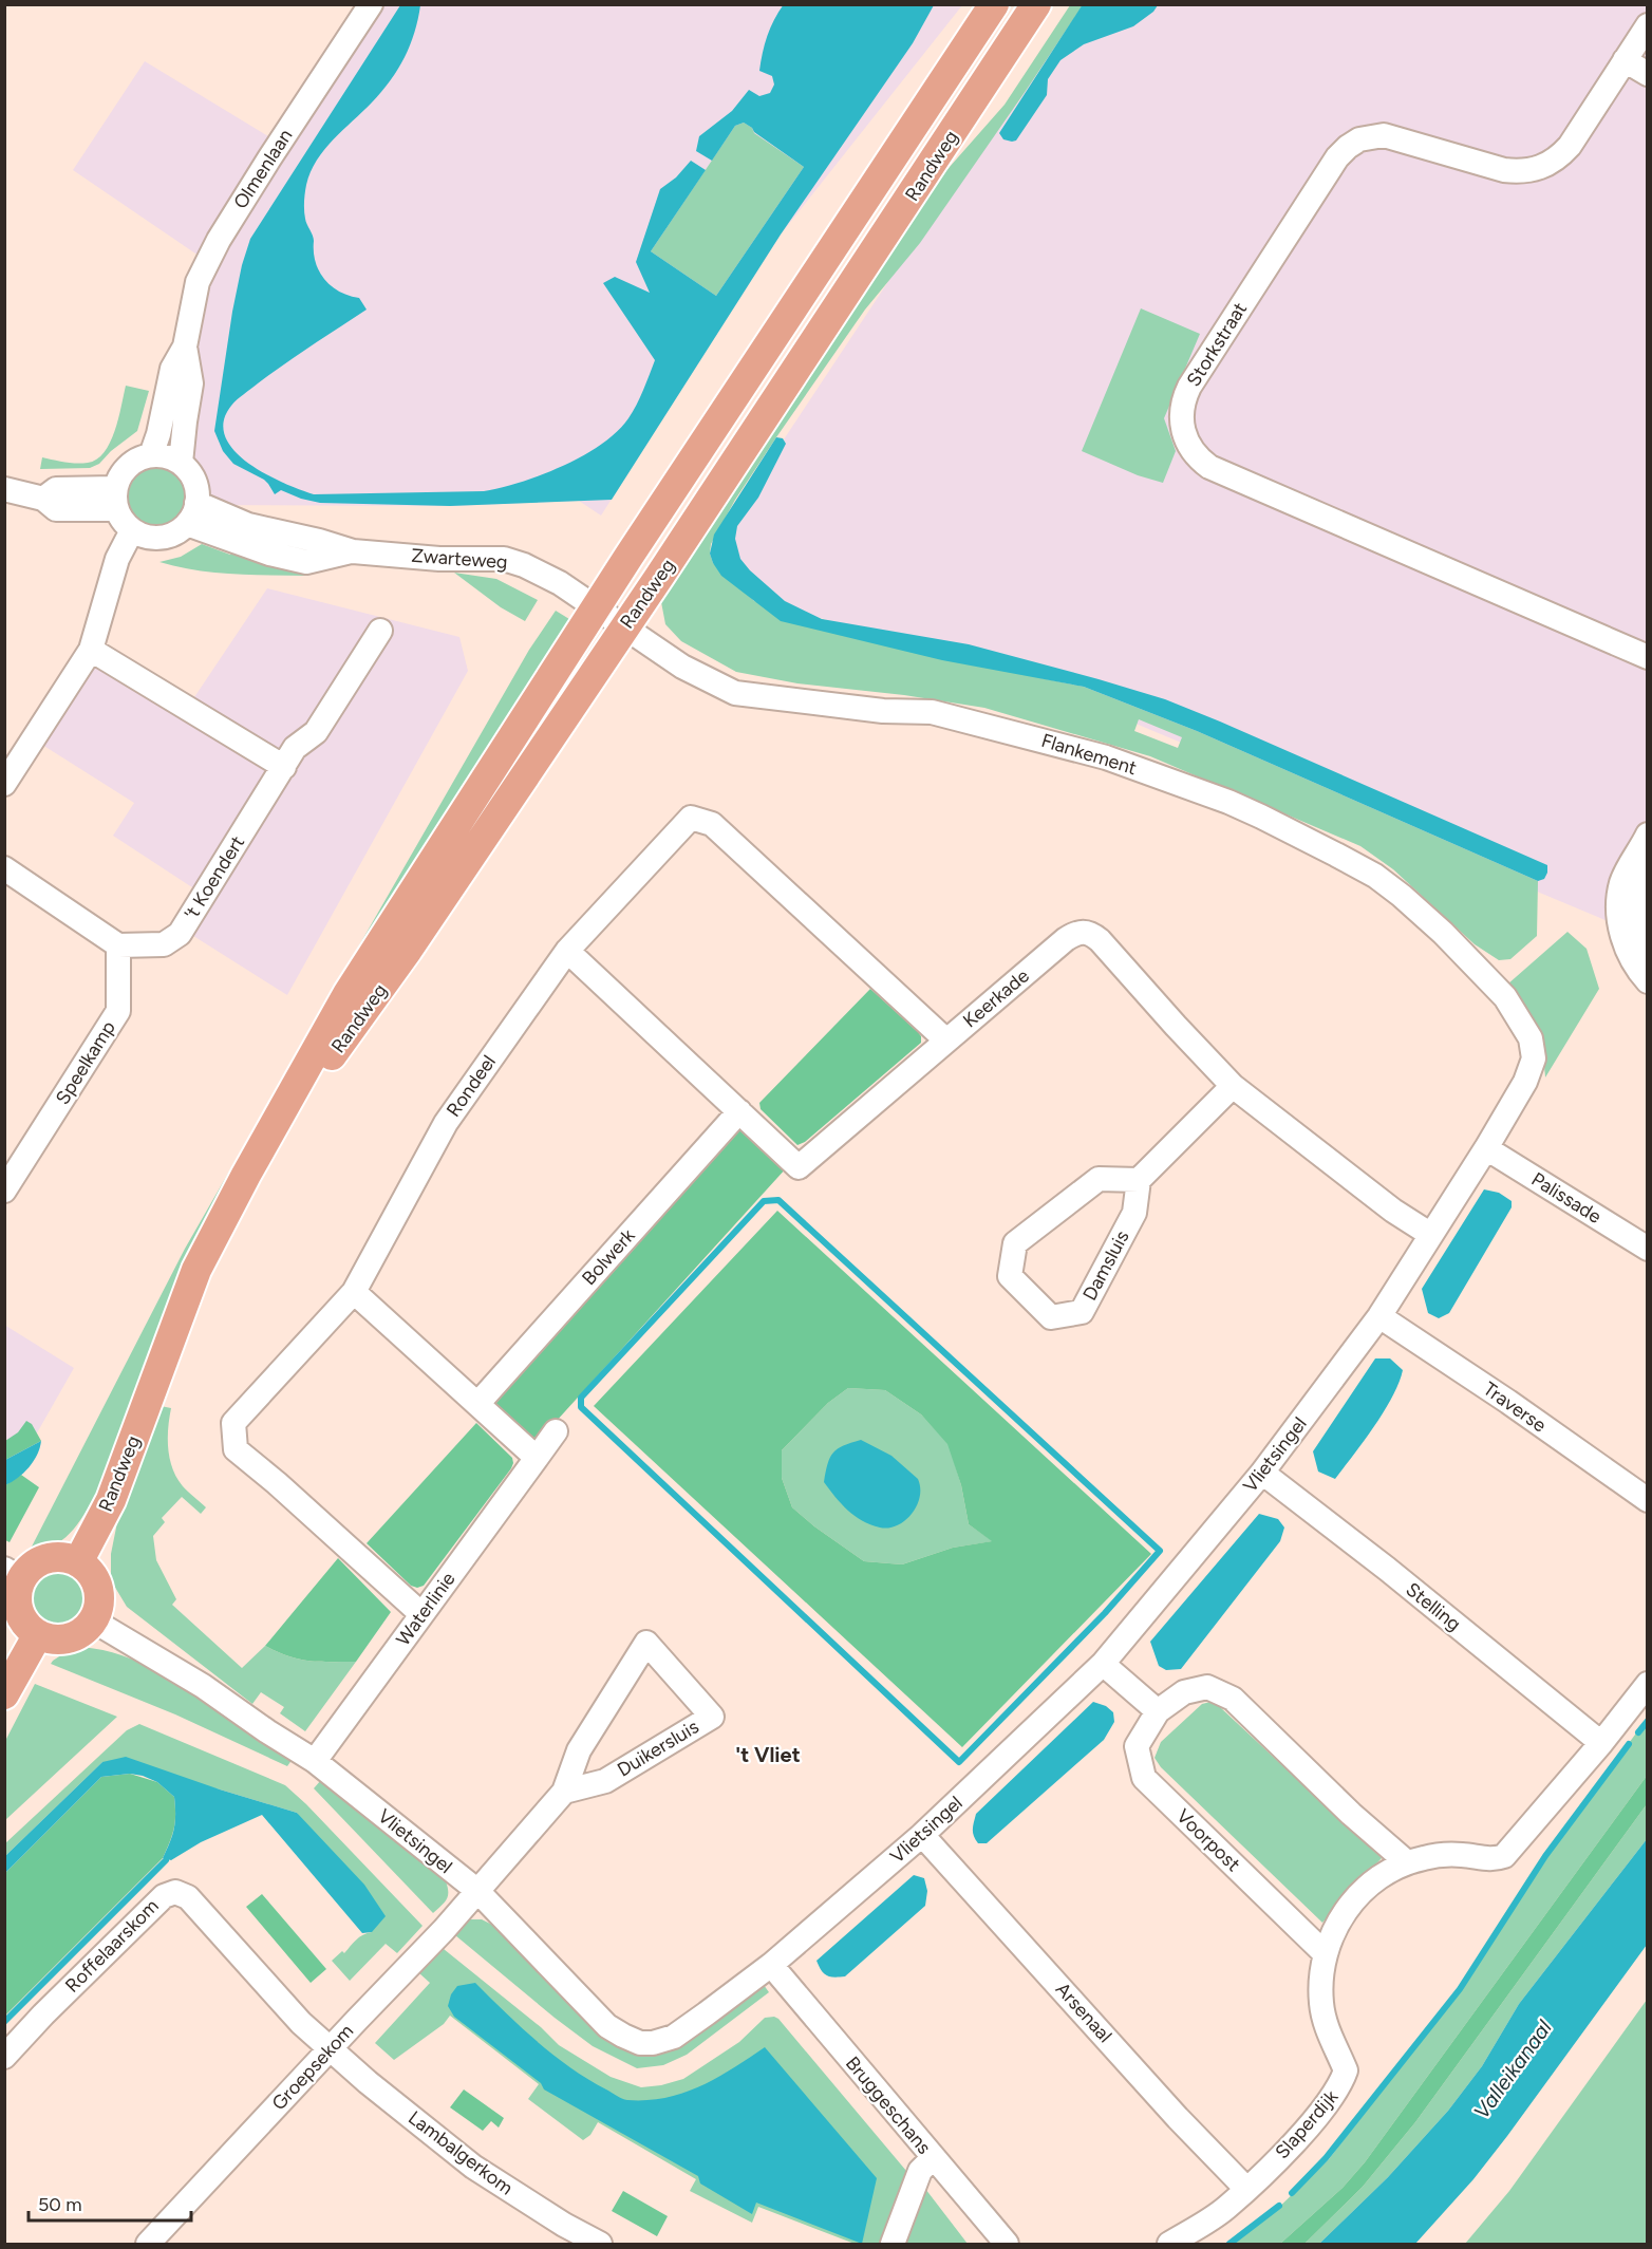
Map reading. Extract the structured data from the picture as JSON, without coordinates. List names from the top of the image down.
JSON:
{
  "streets": {
    "main road": ["Randweg"],
    "street": [
      "Olmenlaan",
      "Storkstraat",
      "Zwarteweg",
      "Flankement",
      "'t Koendert",
      "Keerkade",
      "Speelkamp",
      "Rondeel",
      "Palissade",
      "Bolwerk",
      "Damsluis",
      "Traverse",
      "Vlietsingel",
      "Stelling",
      "Waterlinie",
      "Duikersluis",
      "Voorpost",
      "Roffelaarskom",
      "Arsenaal",
      "Groepsekom",
      "Bruggeschans",
      "Slaperdijk",
      "Lambalgerkom"
    ]
  },
  "crossings": [
    ["Randweg", "Zwarteweg"],
    ["Randweg", "Flankement"],
    ["Randweg", "Vlietsingel"],
    ["Olmenlaan", "Zwarteweg"],
    ["Zwarteweg", "Flankement"],
    ["Flankement", "Vlietsingel"],
    ["'t Koendert", "Speelkamp"],
    ["Keerkade", "Rondeel"],
    ["Keerkade", "Bolwerk"],
    ["Keerkade", "Vlietsingel"],
    ["Rondeel", "Waterlinie"],
    ["Palissade", "Vlietsingel"],
    ["Traverse", "Vlietsingel"],
    ["Vlietsingel", "Stelling"],
    ["Vlietsingel", "Waterlinie"],
    ["Vlietsingel", "Duikersluis"],
    ["Vlietsingel", "Arsenaal"],
    ["Vlietsingel", "Groepsekom"],
    ["Vlietsingel", "Bruggeschans"],
    ["Stelling", "Slaperdijk"],
    ["Duikersluis", "Groepsekom"],
    ["Voorpost", "Slaperdijk"],
    ["Roffelaarskom", "Groepsekom"],
    ["Roffelaarskom", "Lambalgerkom"],
    ["Arsenaal", "Slaperdijk"],
    ["Groepsekom", "Lambalgerkom"]
  ],
  "districts": ["'t Vliet"],
  "water": ["Valleikanaal"],
  "scale_bar": "50 m"
}
